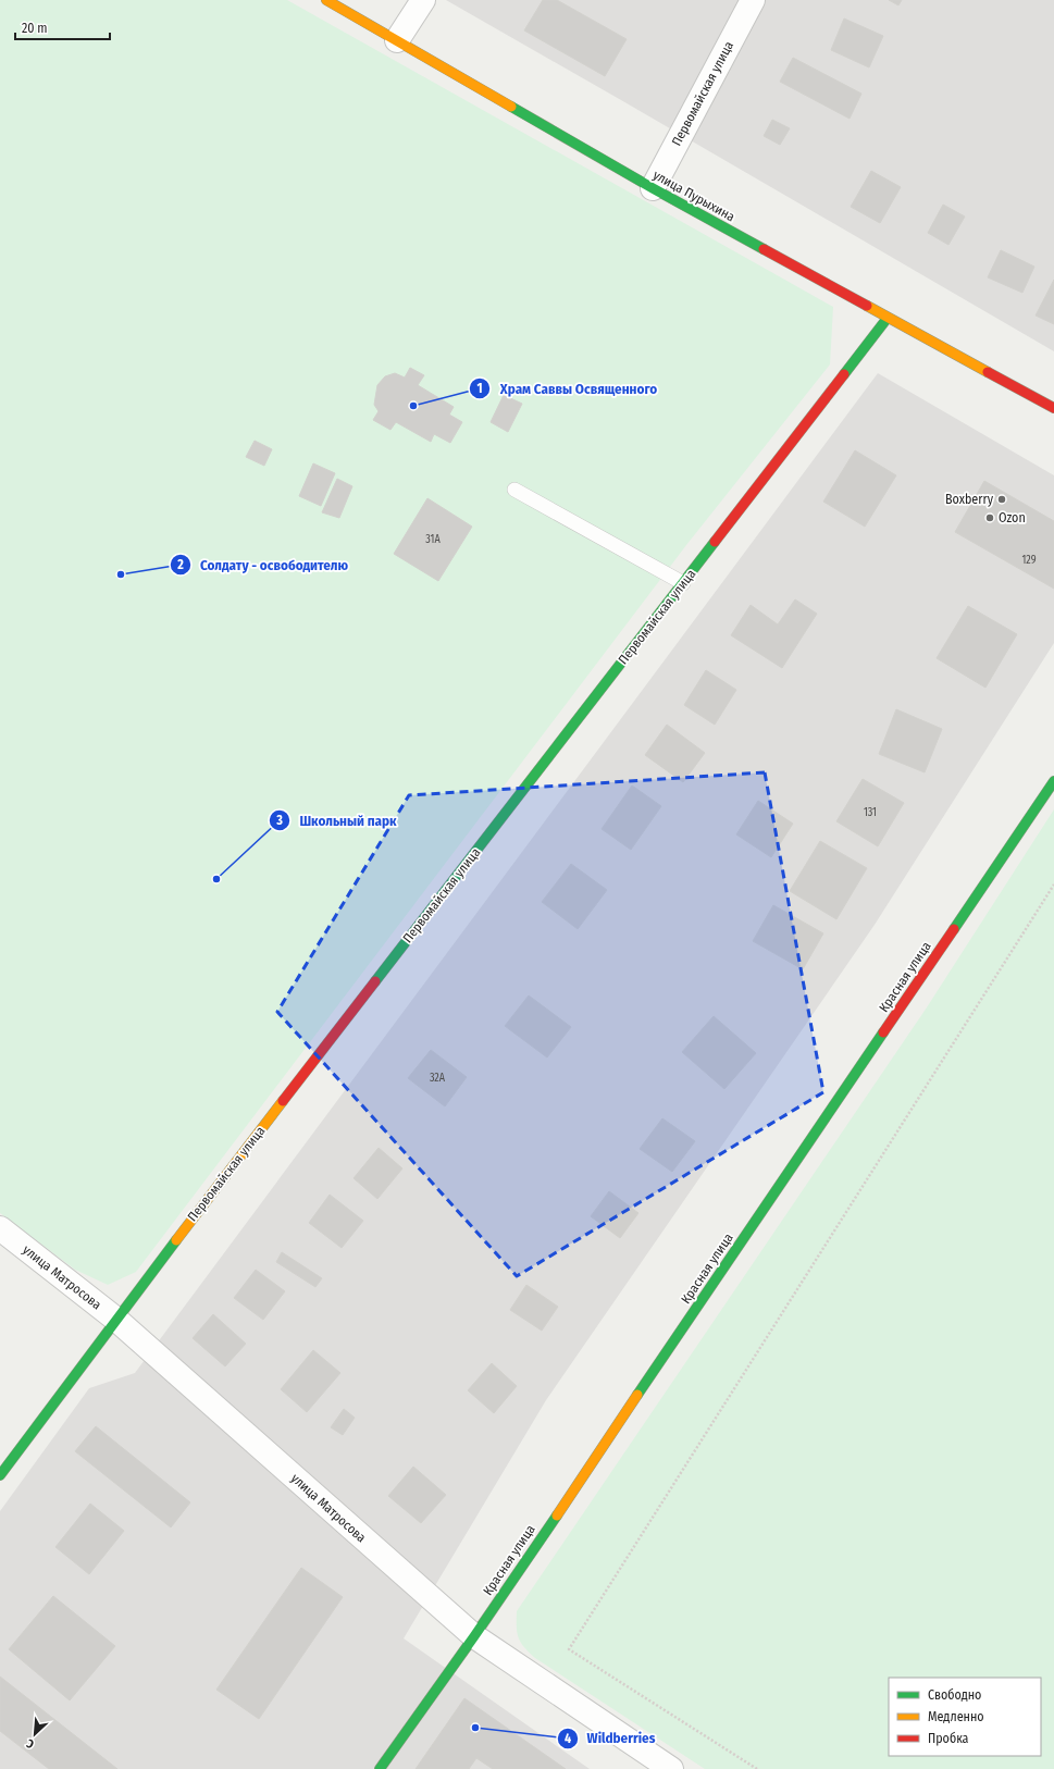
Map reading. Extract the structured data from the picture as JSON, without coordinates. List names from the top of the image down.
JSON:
{
  "streets": {
    "street": [
      "Первомайская улица",
      "улица Пурыхина",
      "Красная улица",
      "улица Матросова"
    ]
  },
  "crossings": [
    ["Первомайская улица", "улица Пурыхина"],
    ["Первомайская улица", "улица Матросова"],
    ["Красная улица", "улица Матросова"]
  ],
  "places": [
    "Храм Саввы Освященного",
    "Boxberry",
    "Ozon",
    "Солдату - освободителю",
    "Школьный парк",
    "Wildberries"
  ],
  "house_numbers": [
    "31А",
    "129",
    "131",
    "32А"
  ],
  "legend": ["Свободно", "Медленно", "Пробка"],
  "scale_bar": "20 m",
  "north": "bottom left"
}
